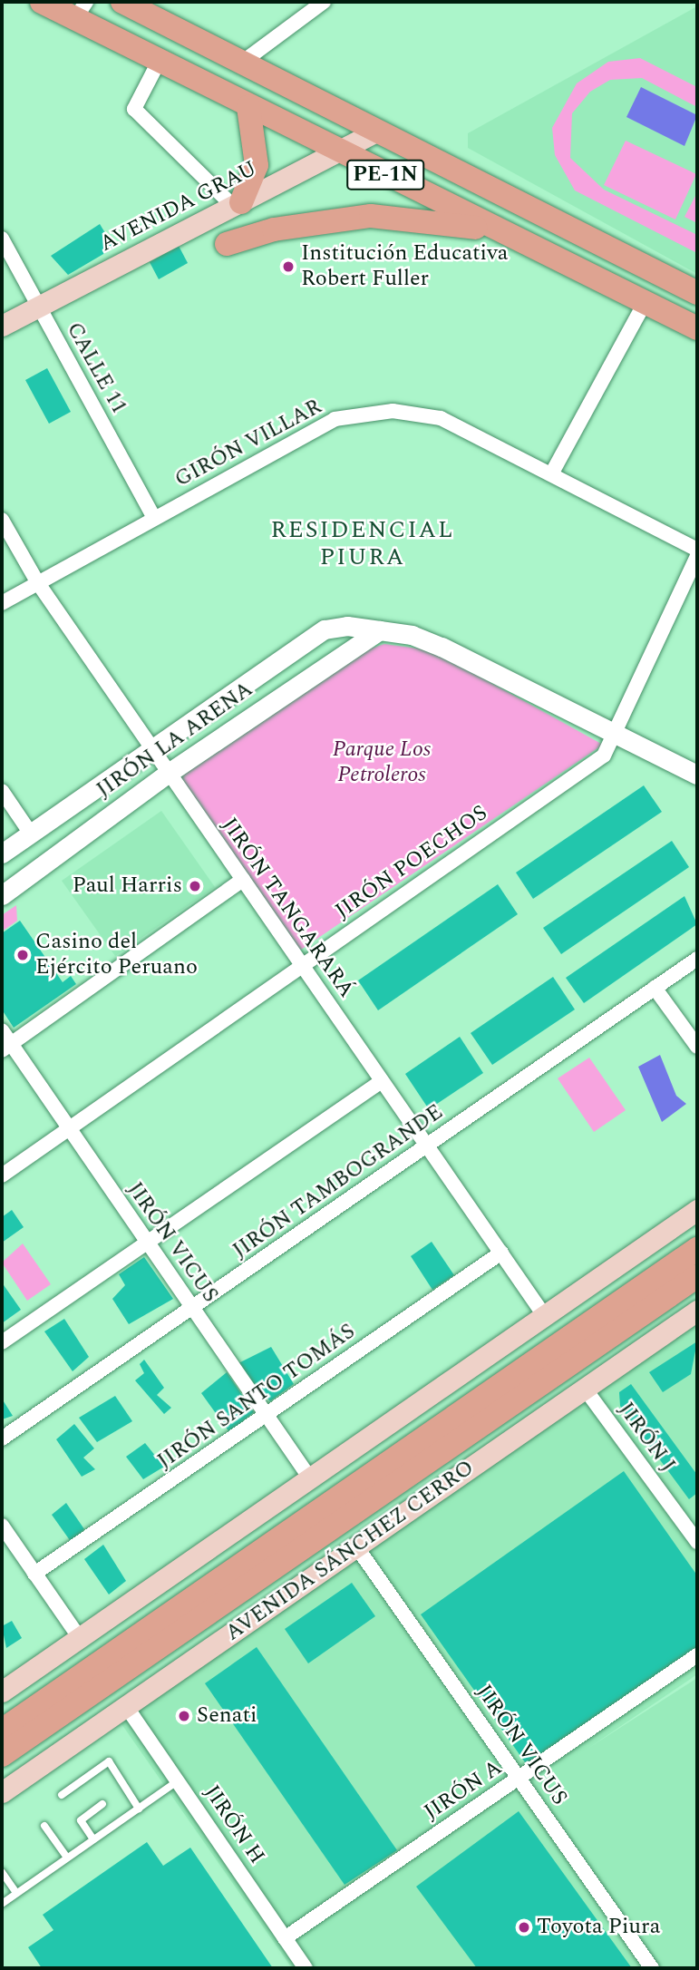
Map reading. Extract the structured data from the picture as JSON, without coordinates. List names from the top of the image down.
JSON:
{
  "streets": {
    "main road": ["PE-1N", "AVENIDA GRAU", "AVENIDA SÁNCHEZ CERRO"],
    "street": [
      "CALLE 11",
      "GIRÓN VILLAR",
      "JIRÓN LA ARENA",
      "JIRÓN POECHOS",
      "JIRÓN TANGARARÁ",
      "JIRÓN TAMBOGRANDE",
      "JIRÓN VICUS",
      "JIRÓN SANTO TOMÁS",
      "JIRÓN J",
      "JIRÓN A",
      "JIRÓN H"
    ]
  },
  "crossings": [
    ["PE-1N", "AVENIDA GRAU"],
    ["AVENIDA GRAU", "CALLE 11"],
    ["CALLE 11", "GIRÓN VILLAR"],
    ["GIRÓN VILLAR", "JIRÓN TANGARARÁ"],
    ["JIRÓN LA ARENA", "JIRÓN POECHOS"],
    ["JIRÓN LA ARENA", "JIRÓN TANGARARÁ"],
    ["JIRÓN POECHOS", "JIRÓN TANGARARÁ"],
    ["JIRÓN POECHOS", "JIRÓN VICUS"],
    ["JIRÓN TANGARARÁ", "JIRÓN TAMBOGRANDE"],
    ["JIRÓN TANGARARÁ", "JIRÓN SANTO TOMÁS"],
    ["JIRÓN TAMBOGRANDE", "JIRÓN VICUS"],
    ["JIRÓN VICUS", "JIRÓN SANTO TOMÁS"],
    ["JIRÓN VICUS", "AVENIDA SÁNCHEZ CERRO"],
    ["JIRÓN VICUS", "JIRÓN A"],
    ["JIRÓN J", "AVENIDA SÁNCHEZ CERRO"],
    ["AVENIDA SÁNCHEZ CERRO", "JIRÓN H"],
    ["JIRÓN A", "JIRÓN H"]
  ],
  "districts": ["RESIDENCIAL PIURA"],
  "parks": ["Parque Los Petroleros"],
  "places": [
    "Institución Educativa Robert Fuller",
    "Paul Harris",
    "Casino del Ejército Peruano",
    "Senati",
    "Toyota Piura"
  ]
}
